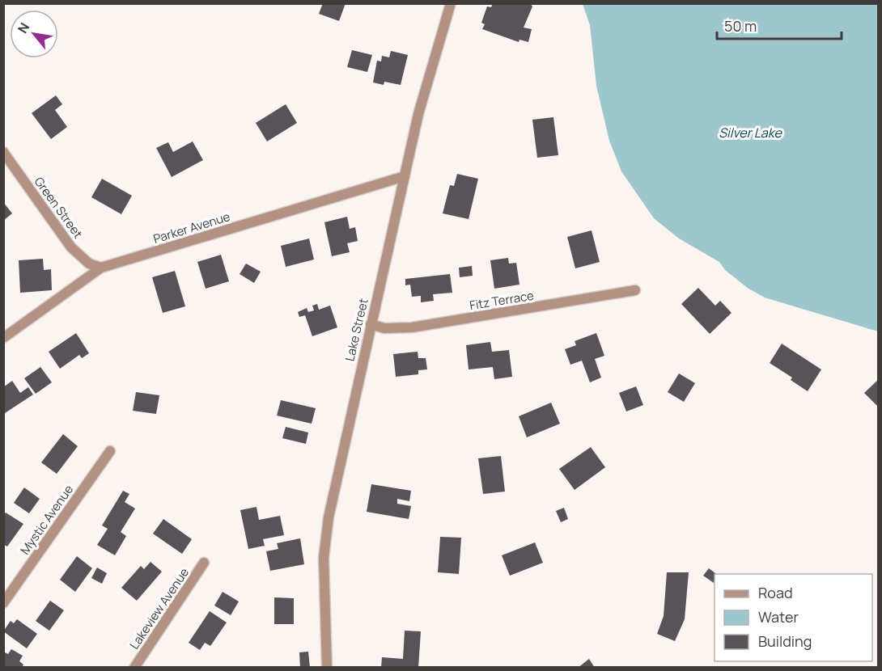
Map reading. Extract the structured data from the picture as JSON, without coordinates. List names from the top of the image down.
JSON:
{
  "streets": {
    "street": [
      "Green Street",
      "Parker Avenue",
      "Fitz Terrace",
      "Lake Street",
      "Mystic Avenue",
      "Lakeview Avenue"
    ]
  },
  "crossings": [
    ["Green Street", "Parker Avenue"],
    ["Parker Avenue", "Lake Street"],
    ["Fitz Terrace", "Lake Street"]
  ],
  "water": ["Silver Lake"],
  "legend": ["Road", "Water", "Building"],
  "scale_bar": "50 m",
  "north": "top left"
}
